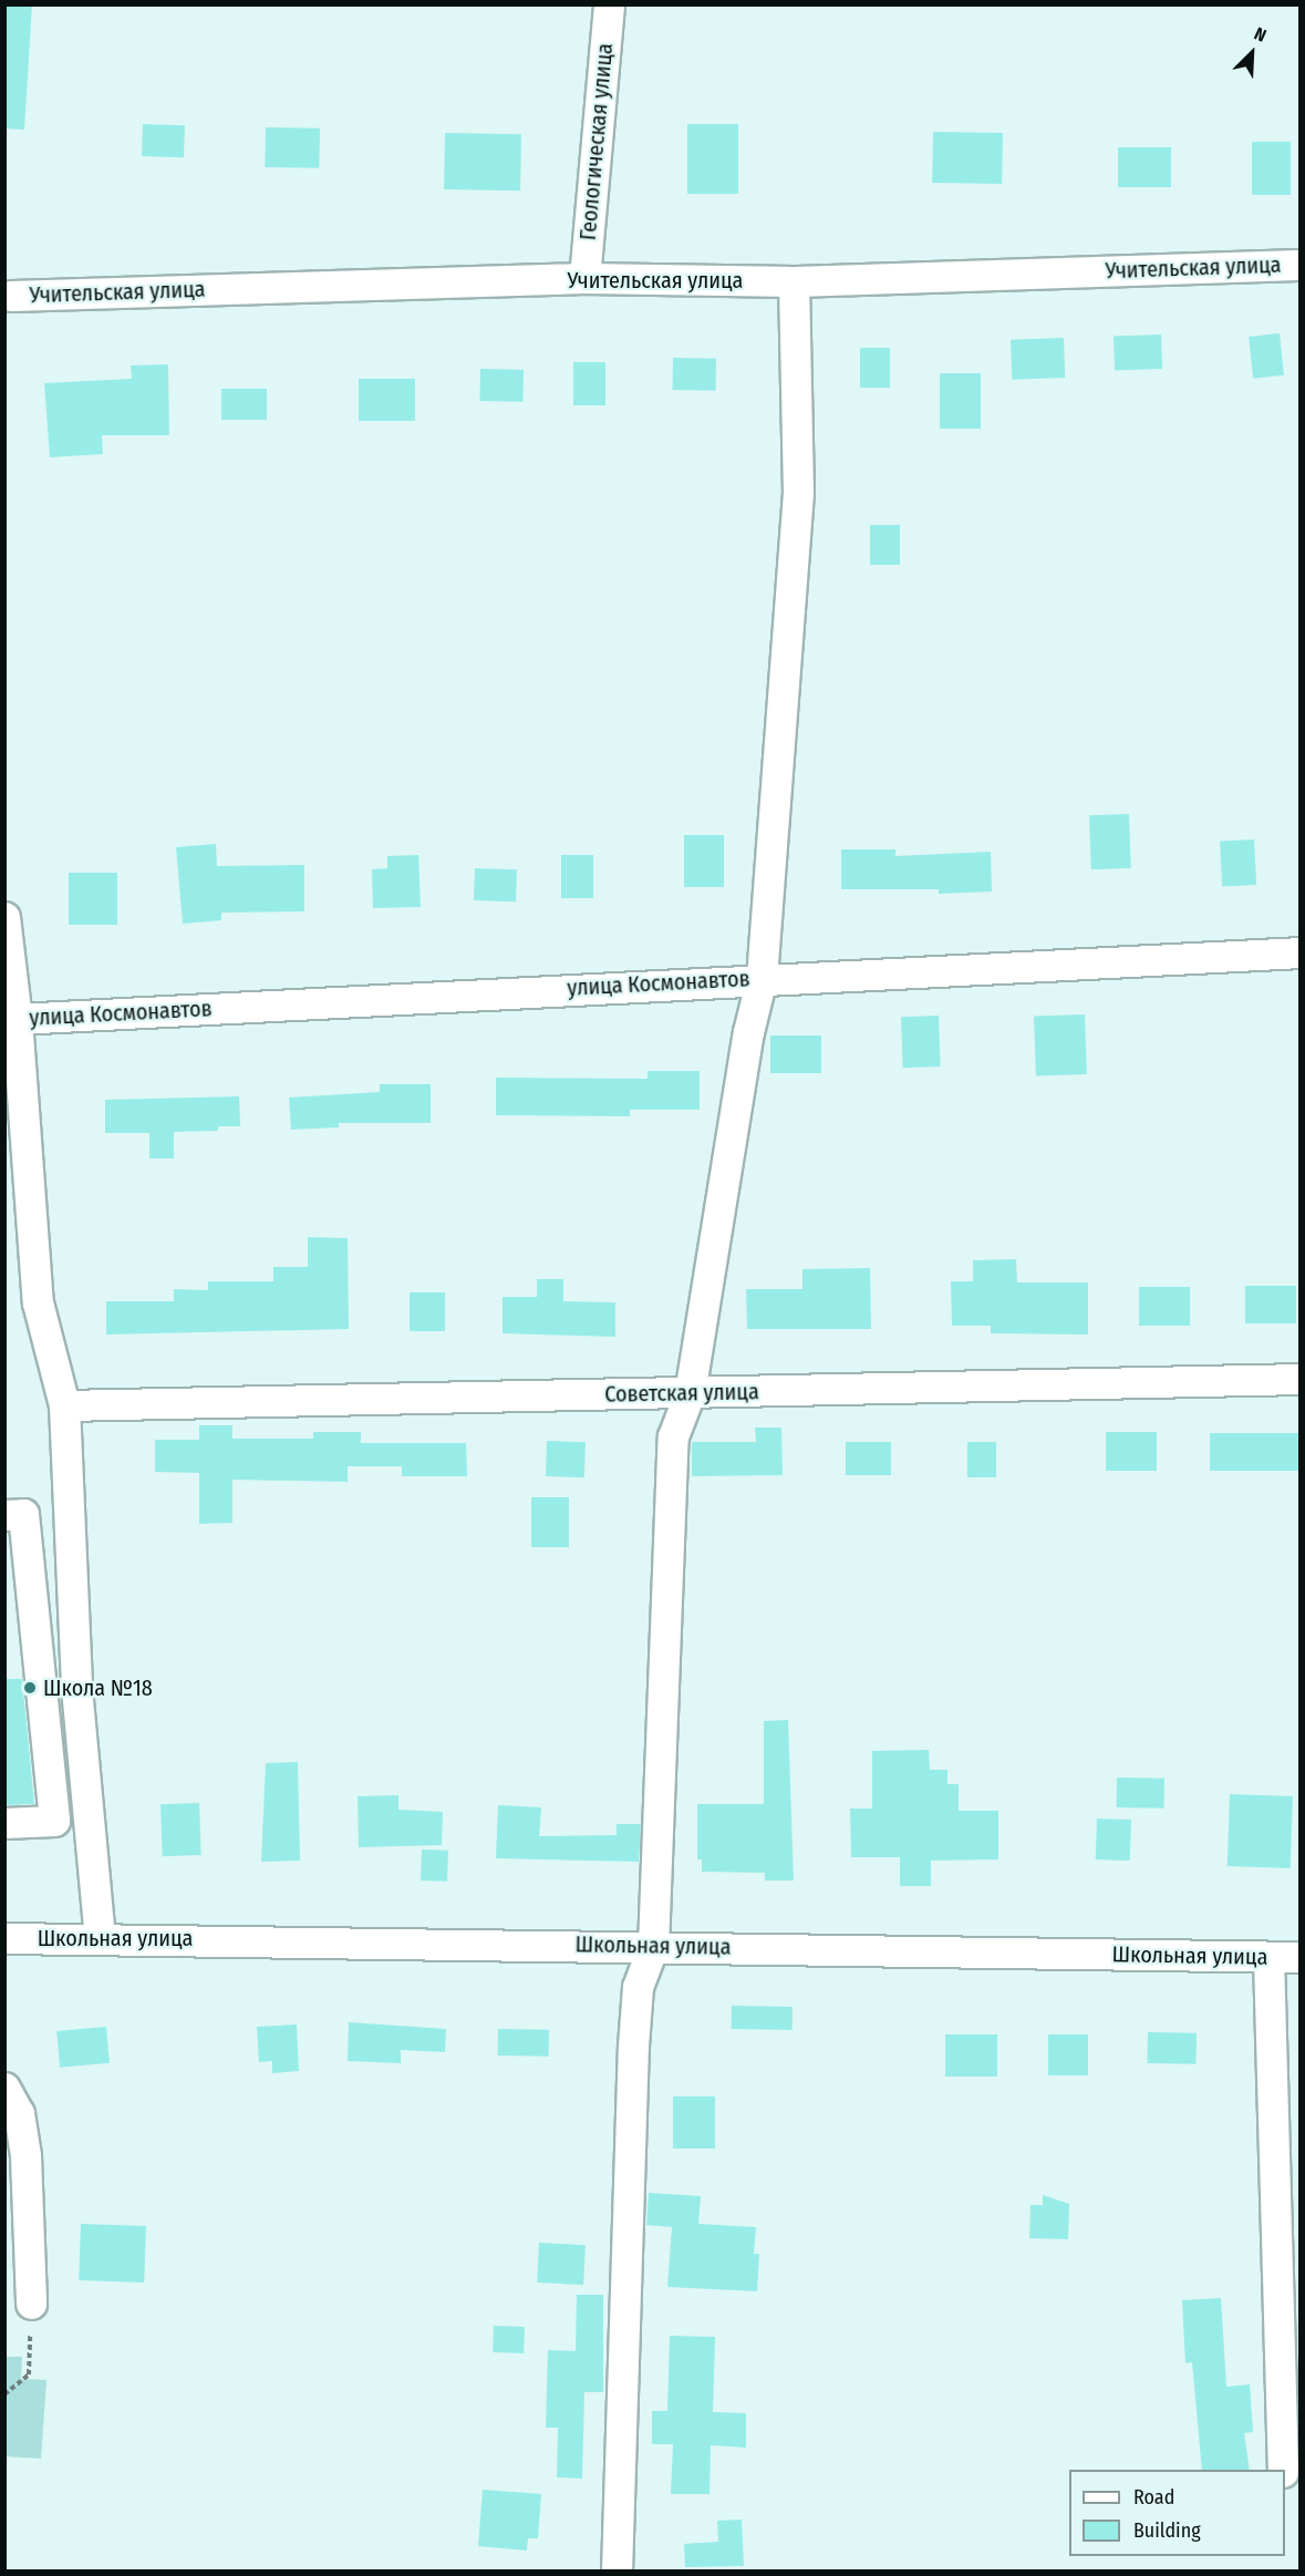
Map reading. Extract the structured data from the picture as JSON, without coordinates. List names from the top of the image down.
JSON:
{
  "streets": {
    "street": [
      "Геологическая улица",
      "Учительская улица",
      "улица Космонавтов",
      "Советская улица",
      "Школьная улица"
    ]
  },
  "crossings": [
    ["Геологическая улица", "Учительская улица"]
  ],
  "places": ["Школа №18"],
  "legend": ["Road", "Building"],
  "north": "top right"
}
